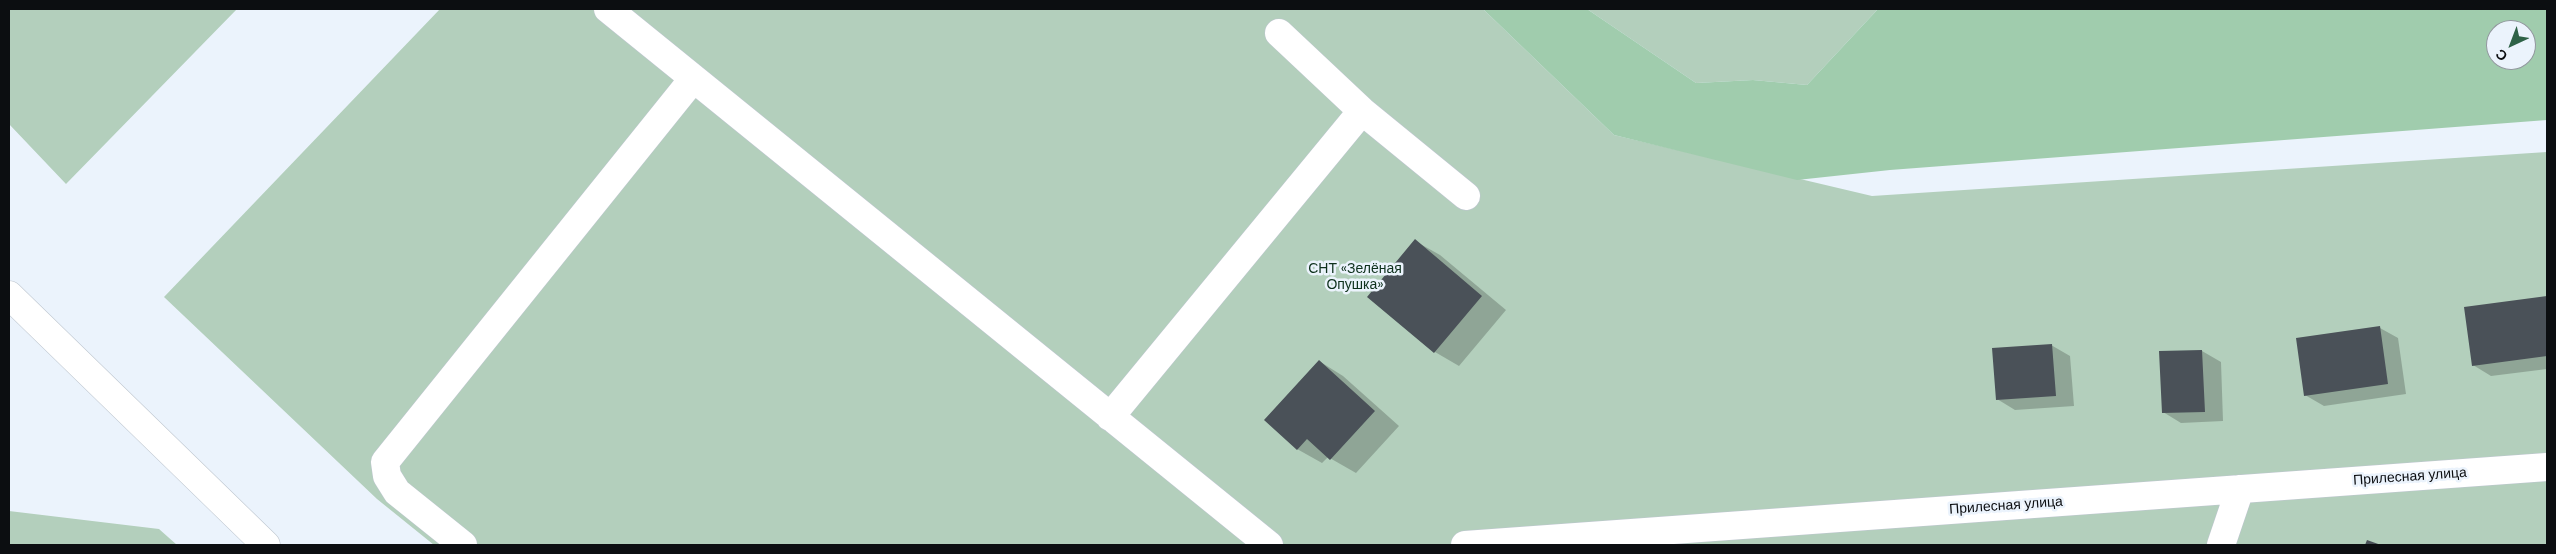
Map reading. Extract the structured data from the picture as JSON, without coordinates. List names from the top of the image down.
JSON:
{
  "streets": {
    "street": ["Прилесная улица"]
  },
  "parks": ["СНТ «Зелёная Опушка»"],
  "north": "bottom left"
}
